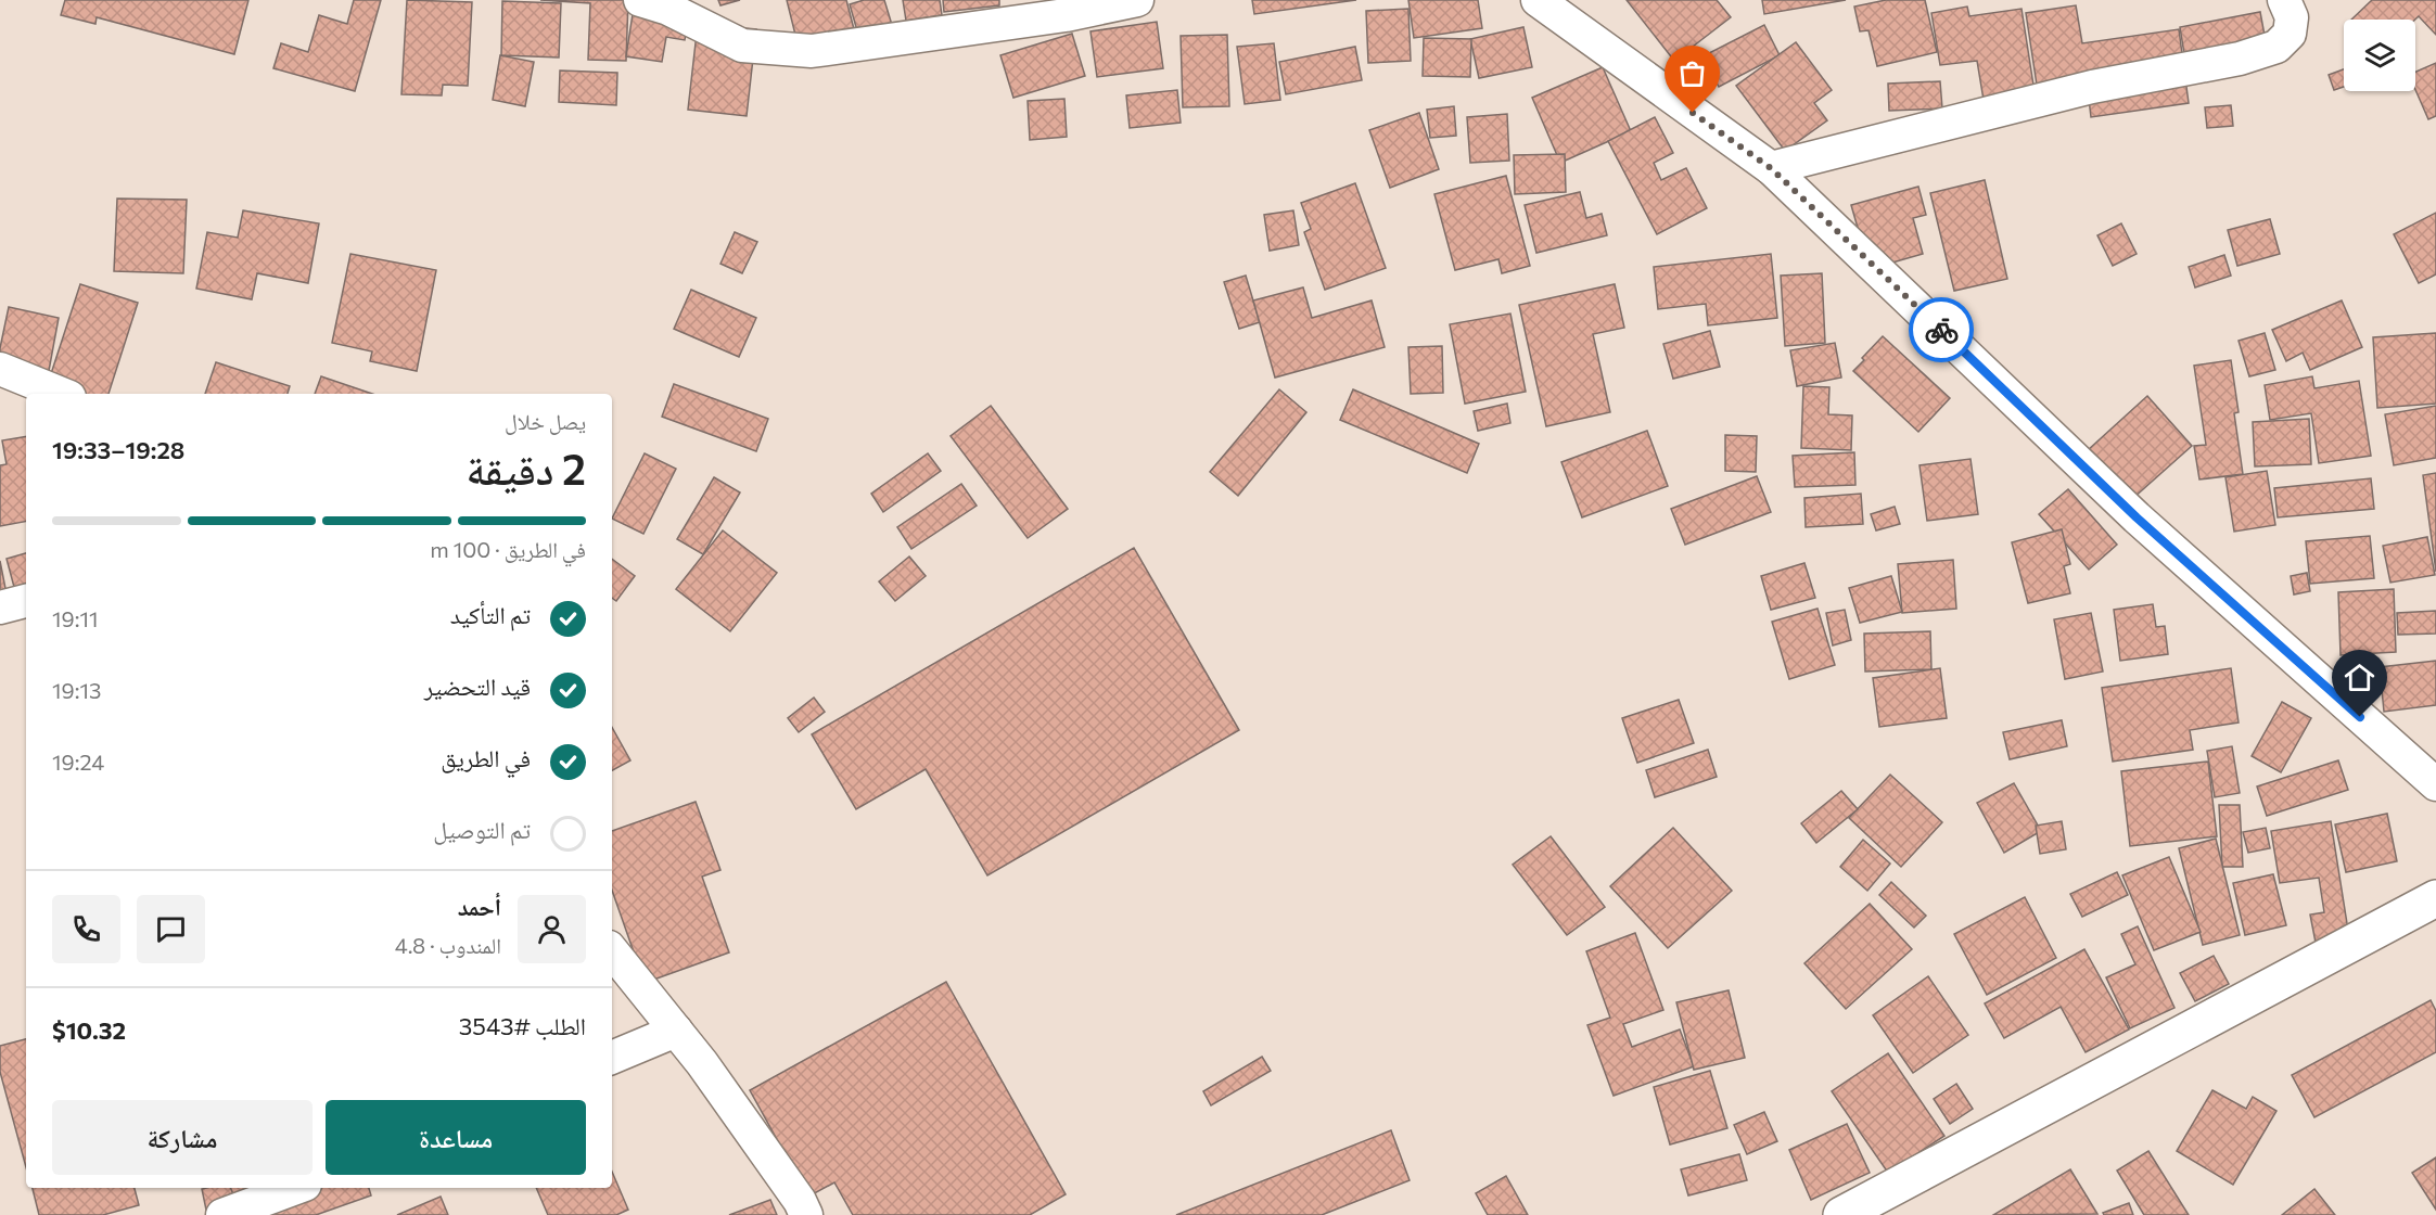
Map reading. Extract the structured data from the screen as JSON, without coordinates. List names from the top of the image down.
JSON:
{
  "page": {
    "heading": ["2 دقيقة", "يصل خلال", "19:28–19:33"],
    "panel": [
      "أحمد",
      "المندوب · 4.8",
      "الطلب #3543",
      "$10.32"
    ],
    "bar": "في الطريق · 100 m",
    "list": [
      ["تم التأكيد", "19:11"],
      ["قيد التحضير", "19:13"],
      ["في الطريق", "19:24"],
      "تم التوصيل"
    ],
    "buttons": ["مساعدة", "مشاركة"]
  }
}
